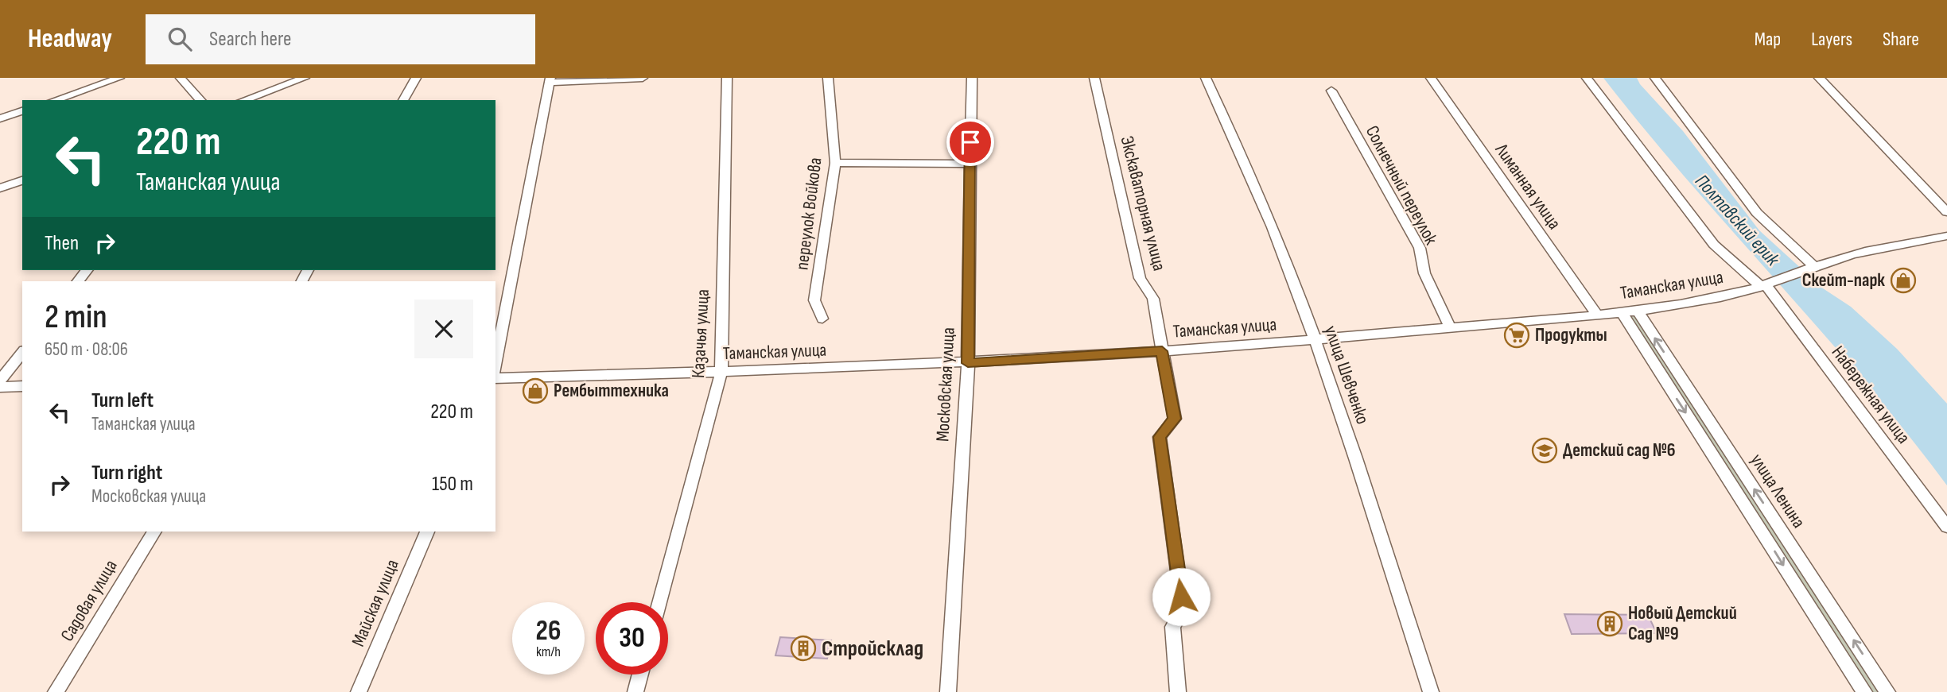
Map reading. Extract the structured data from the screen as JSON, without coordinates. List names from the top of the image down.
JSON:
{
  "streets": {
    "street": [
      "Солнечный переулок",
      "Лиманная улица",
      "Экскаваторная улица",
      "переулок Войкова",
      "Таманская улица",
      "Казачья улица",
      "улица Шевченко",
      "Московская улица",
      "Набережная улица",
      "улица Ленина",
      "Садовая улица",
      "Майская улица"
    ]
  },
  "crossings": [
    ["Солнечный переулок", "Таманская улица"],
    ["Лиманная улица", "Таманская улица"],
    ["Экскаваторная улица", "Таманская улица"],
    ["Таманская улица", "Казачья улица"],
    ["Таманская улица", "улица Шевченко"],
    ["Таманская улица", "Московская улица"],
    ["Таманская улица", "Набережная улица"],
    ["Таманская улица", "улица Ленина"]
  ],
  "water": ["Полтавский ерик"],
  "places": {
    "shop": ["Скейт-парк", "Рембыттехника"],
    "supermarket": ["Продукты"],
    "school or university": ["Детский сад №6"],
    "building": ["Новый Детский Сад №9", "Стройсклад"]
  },
  "page": {
    "header": "Headway",
    "search": "Search here",
    "nav": ["Map", "Layers", "Share"],
    "turn": ["220 m", "Таманская улица"],
    "then": "Then",
    "heading": ["2 min", "650 m · 08:06"],
    "list": [
      {
        "name": "Turn left",
        "note": "Таманская улица",
        "value": "220 m"
      },
      {
        "name": "Turn right",
        "note": "Московская улица",
        "value": "150 m"
      }
    ],
    "speed": "26 km/h",
    "limit": "30"
  }
}
